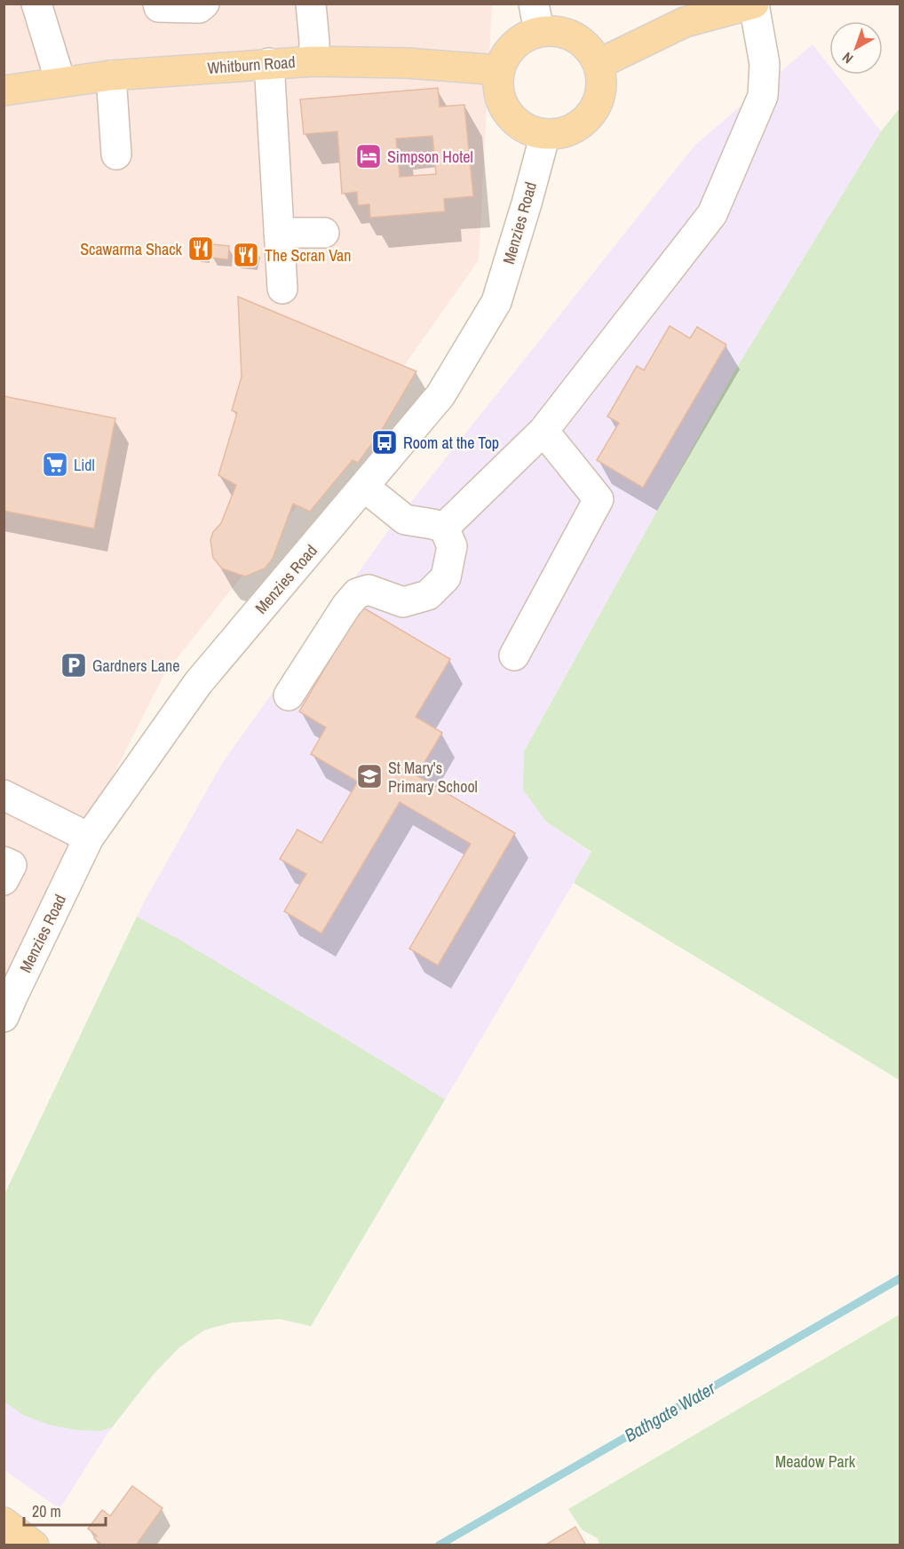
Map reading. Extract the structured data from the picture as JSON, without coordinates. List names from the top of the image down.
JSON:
{
  "streets": {
    "main road": ["Whitburn Road"],
    "street": ["Menzies Road"]
  },
  "crossings": [
    ["Whitburn Road", "Menzies Road"]
  ],
  "water": ["Bathgate Water"],
  "parks": ["Meadow Park"],
  "places": {
    "hotel": ["Simpson Hotel"],
    "restaurant": ["Scawarma Shack", "The Scran Van"],
    "bus stop": ["Room at the Top"],
    "supermarket": ["Lidl"],
    "parking": ["Gardners Lane"],
    "school or university": ["St Mary's Primary School"]
  },
  "scale_bar": "20 m",
  "north": "bottom left"
}
